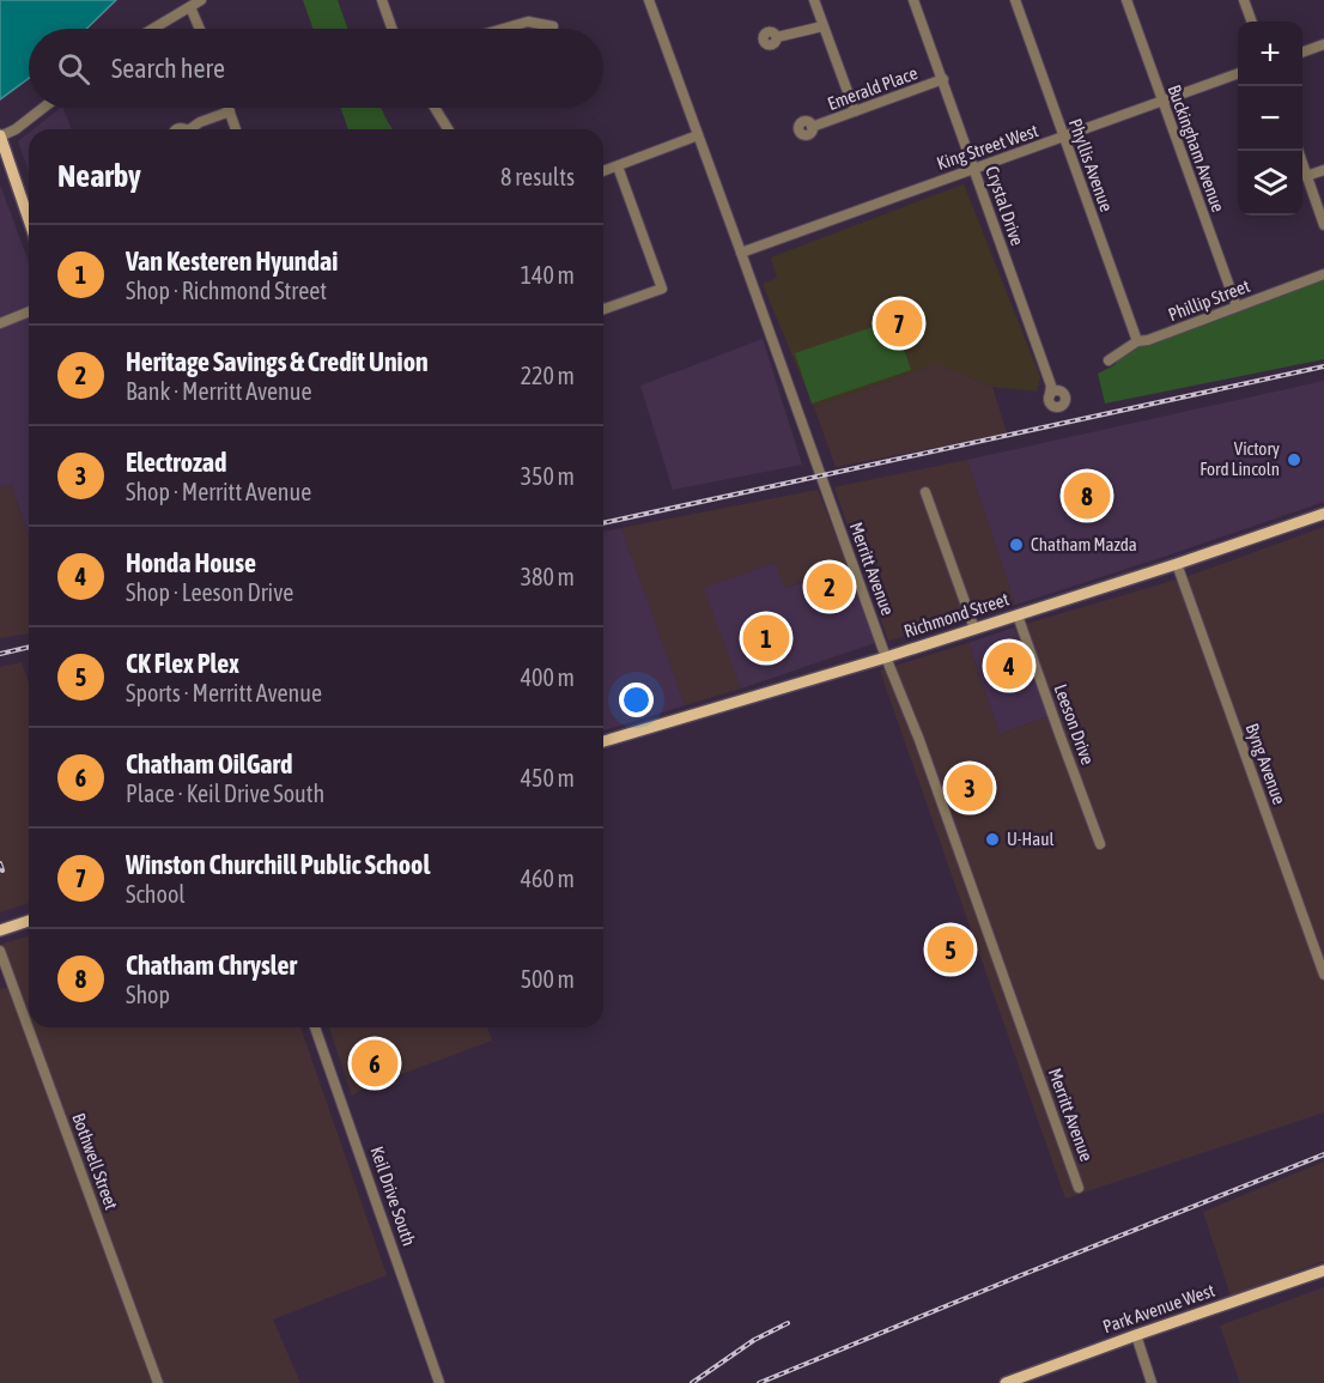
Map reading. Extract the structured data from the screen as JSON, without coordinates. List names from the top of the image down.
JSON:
{
  "streets": {
    "main road": ["Richmond Street", "Park Avenue West"],
    "street": [
      "Emerald Place",
      "King Street West",
      "Buckingham Avenue",
      "Phyllis Avenue",
      "Crystal Drive",
      "Phillip Street",
      "Merritt Avenue",
      "Leeson Drive",
      "Byng Avenue",
      "Bothwell Street",
      "Keil Drive South"
    ]
  },
  "crossings": [
    ["Emerald Place", "Crystal Drive"],
    ["King Street West", "Buckingham Avenue"],
    ["King Street West", "Phyllis Avenue"],
    ["King Street West", "Crystal Drive"],
    ["King Street West", "Merritt Avenue"],
    ["Buckingham Avenue", "Phillip Street"],
    ["Phyllis Avenue", "Phillip Street"],
    ["Merritt Avenue", "Richmond Street"],
    ["Richmond Street", "Leeson Drive"],
    ["Richmond Street", "Byng Avenue"]
  ],
  "places": ["Victory Ford Lincoln", "Chatham Mazda", "U-Haul"],
  "page": {
    "map_buttons": ["+", "−"],
    "search": "Search here",
    "heading": ["Nearby", "8 results"],
    "list": [
      {
        "mark": "1",
        "name": "Van Kesteren Hyundai",
        "note": "Shop · Richmond Street",
        "value": "140 m"
      },
      {
        "mark": "2",
        "name": "Heritage Savings & Credit Union",
        "note": "Bank · Merritt Avenue",
        "value": "220 m"
      },
      {
        "mark": "3",
        "name": "Electrozad",
        "note": "Shop · Merritt Avenue",
        "value": "350 m"
      },
      {
        "mark": "4",
        "name": "Honda House",
        "note": "Shop · Leeson Drive",
        "value": "380 m"
      },
      {
        "mark": "5",
        "name": "CK Flex Plex",
        "note": "Sports · Merritt Avenue",
        "value": "400 m"
      },
      {
        "mark": "6",
        "name": "Chatham OilGard",
        "note": "Place · Keil Drive South",
        "value": "450 m"
      },
      {
        "mark": "7",
        "name": "Winston Churchill Public School",
        "note": "School",
        "value": "460 m"
      },
      {
        "mark": "8",
        "name": "Chatham Chrysler",
        "note": "Shop",
        "value": "500 m"
      }
    ],
    "pins": [
      "7",
      "8",
      "2",
      "1",
      "4",
      "3",
      "5",
      "6"
    ]
  }
}
